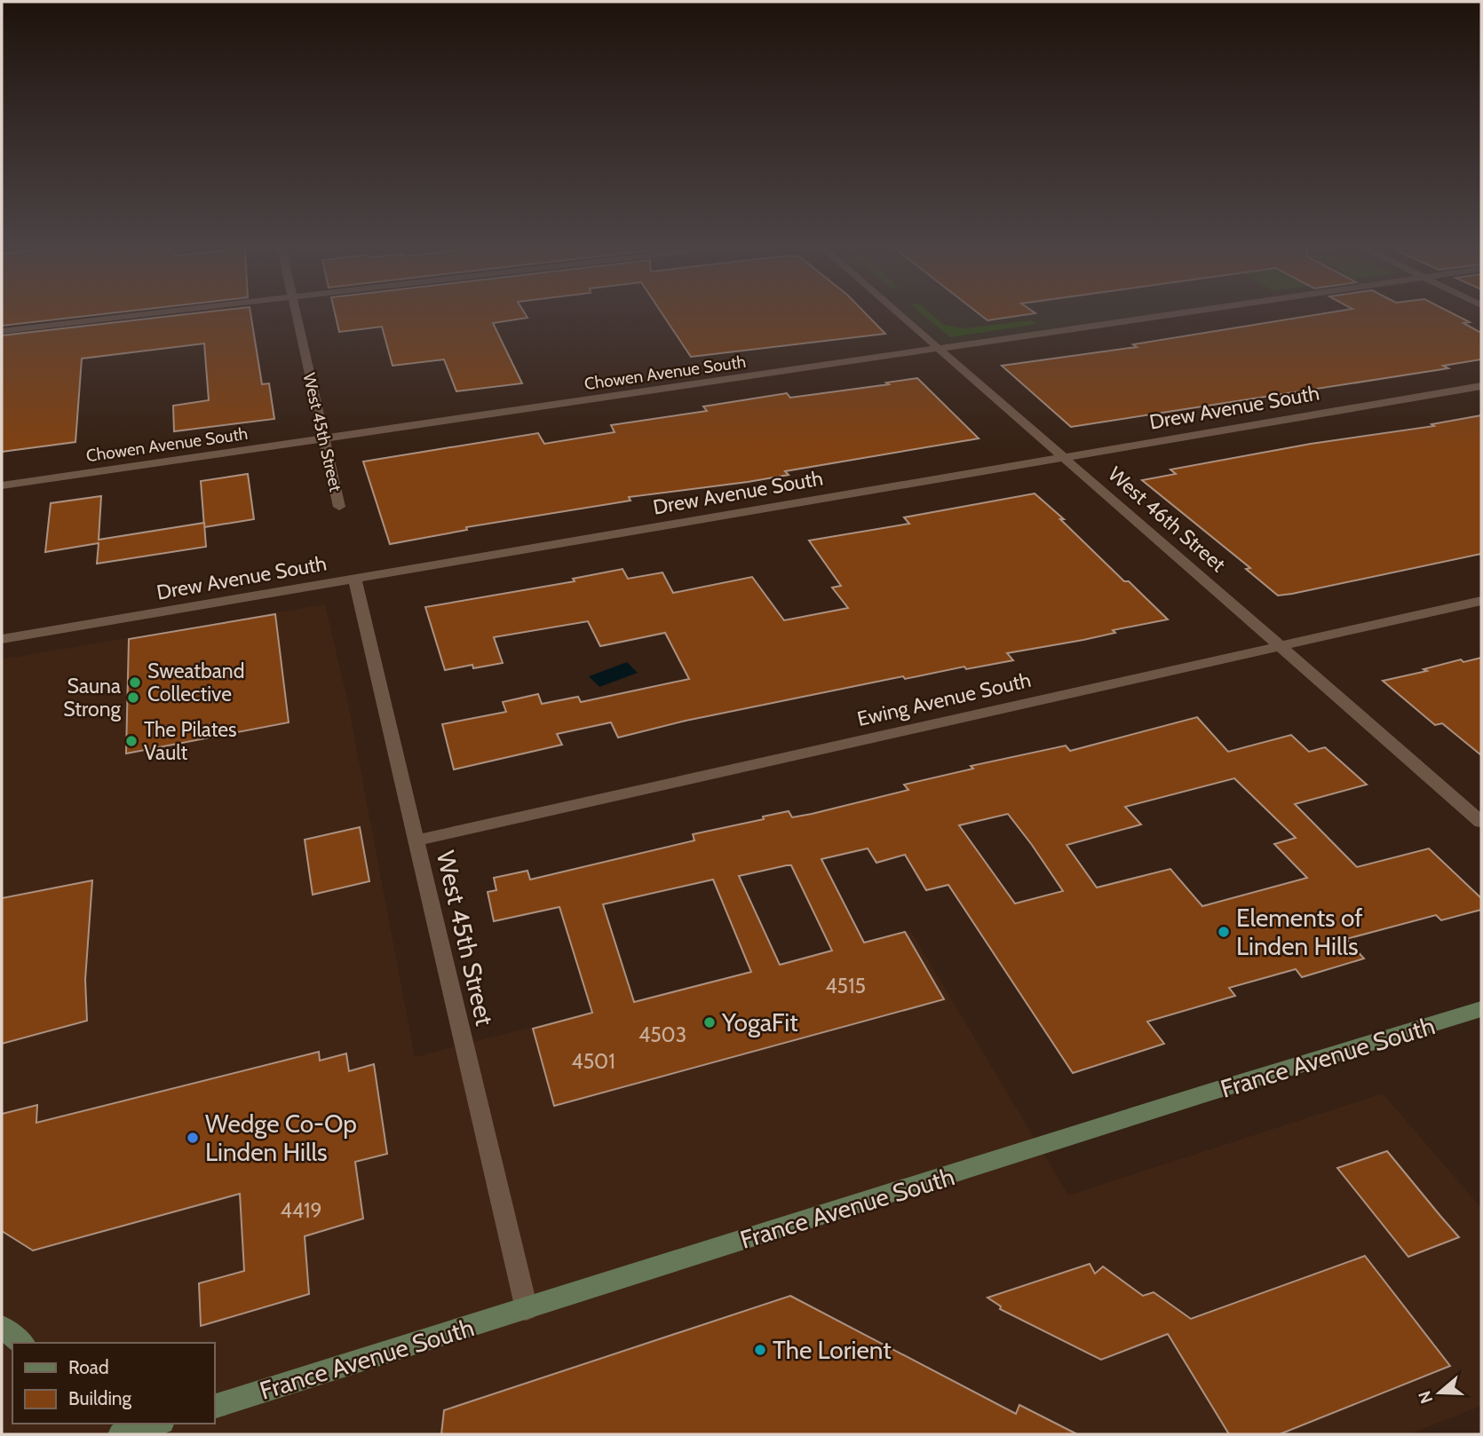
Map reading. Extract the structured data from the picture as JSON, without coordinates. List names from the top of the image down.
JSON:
{
  "streets": {
    "main road": ["France Avenue South"],
    "street": [
      "Chowen Avenue South",
      "Drew Avenue South",
      "West 45th Street",
      "West 46th Street",
      "Ewing Avenue South"
    ]
  },
  "crossings": [
    ["Chowen Avenue South", "West 45th Street"],
    ["Chowen Avenue South", "West 46th Street"],
    ["Drew Avenue South", "West 45th Street"],
    ["Drew Avenue South", "West 46th Street"],
    ["West 45th Street", "Ewing Avenue South"],
    ["West 45th Street", "France Avenue South"],
    ["West 46th Street", "Ewing Avenue South"]
  ],
  "places": [
    "Sweatband Collective",
    "Sauna Strong",
    "The Pilates Vault",
    "Elements of Linden Hills",
    "YogaFit",
    "Wedge Co-Op Linden Hills",
    "The Lorient"
  ],
  "house_numbers": [
    "4515",
    "4503",
    "4501",
    "4419"
  ],
  "legend": ["Road", "Building"],
  "north": "left"
}
